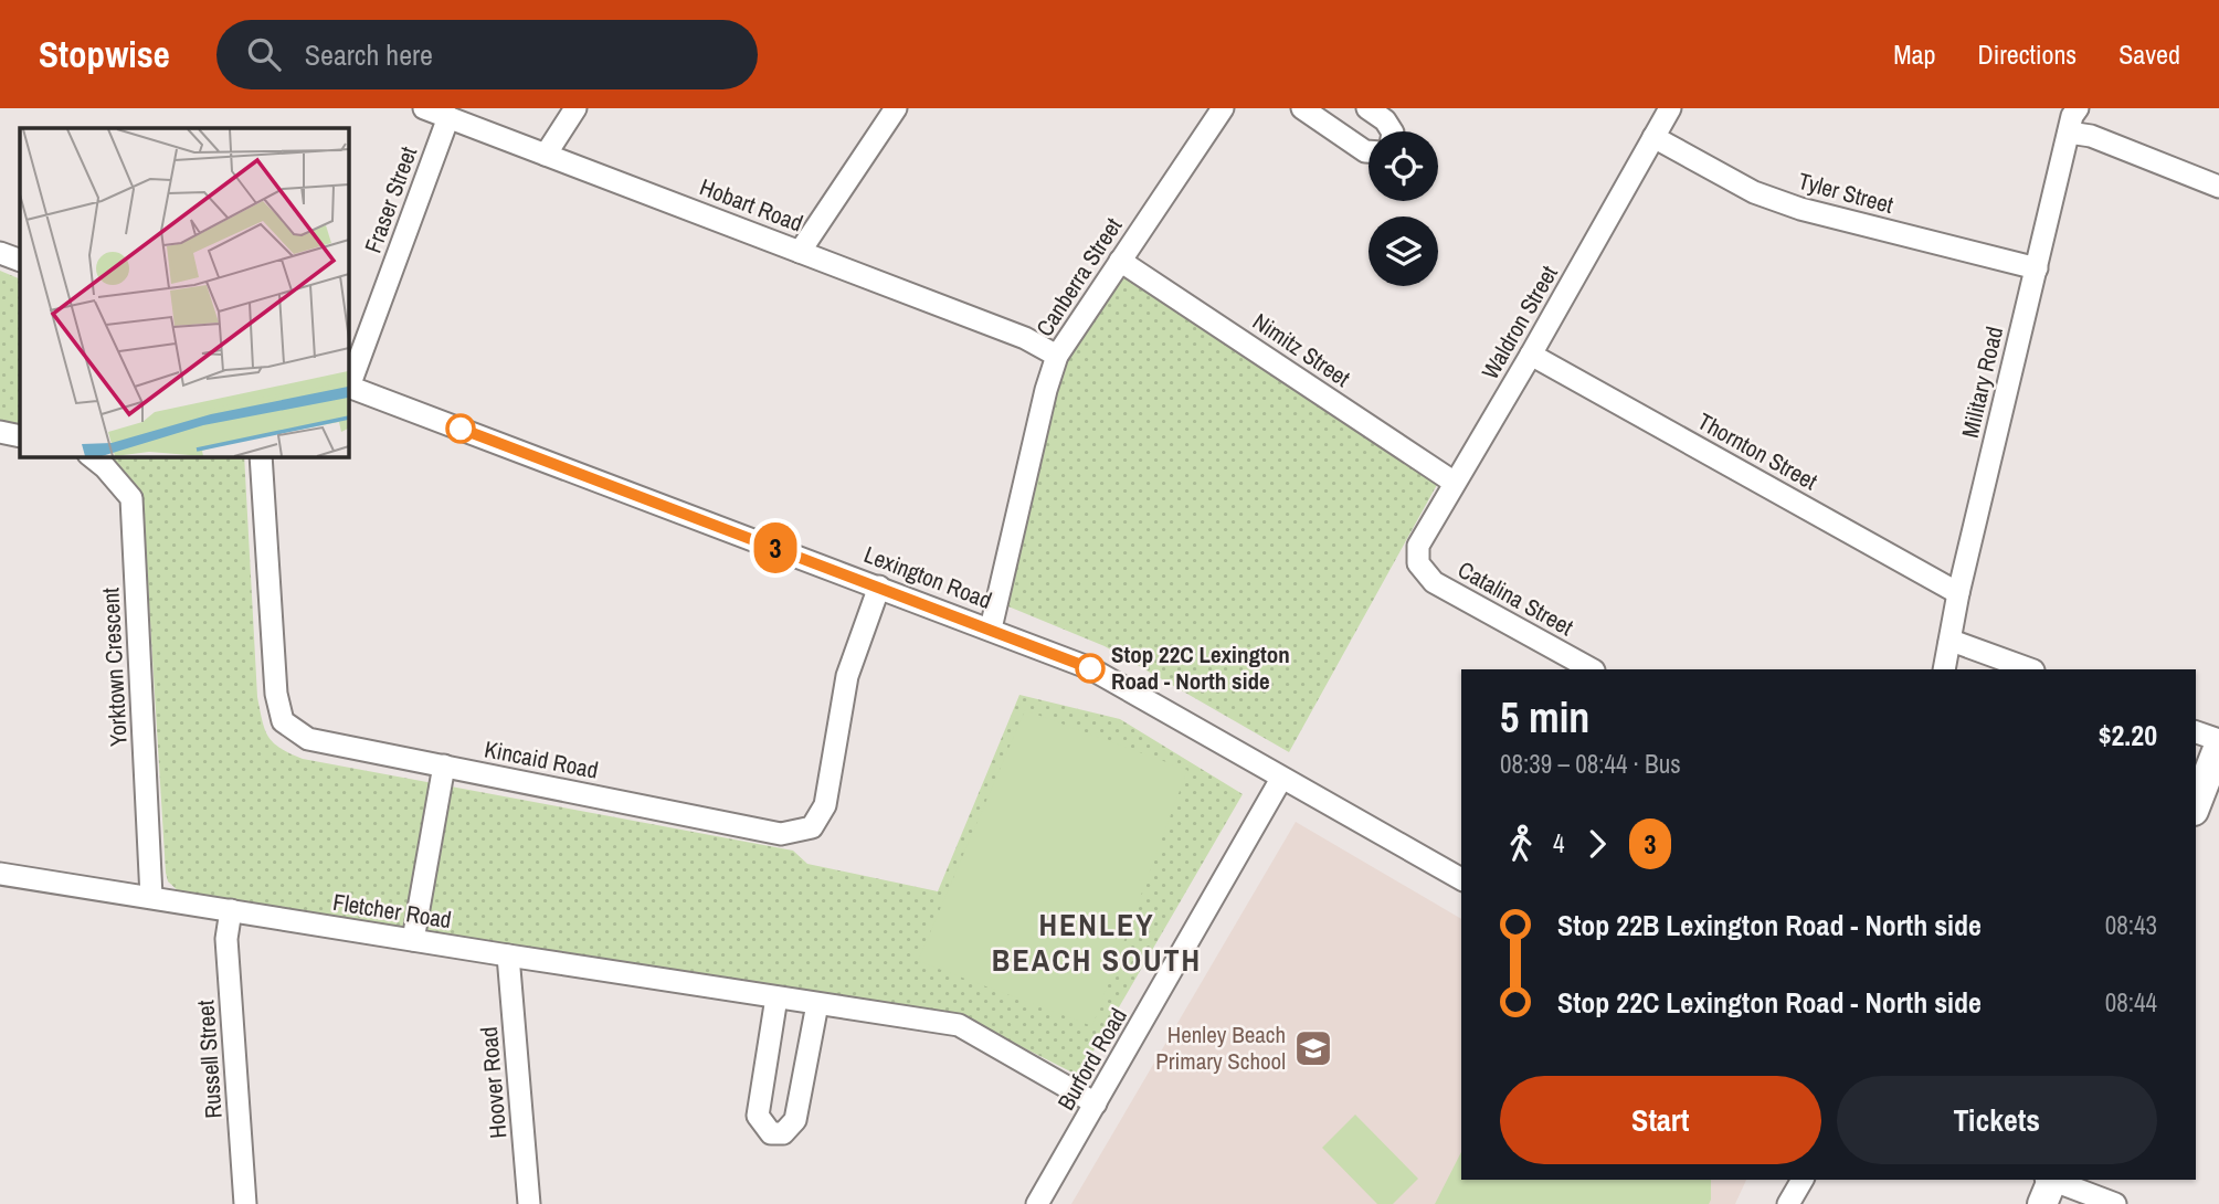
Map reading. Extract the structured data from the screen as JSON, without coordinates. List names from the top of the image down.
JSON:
{
  "streets": {
    "street": [
      "Tyler Street",
      "Fraser Street",
      "Hobart Road",
      "Canberra Street",
      "Waldron Street",
      "Nimitz Street",
      "Military Road",
      "Thornton Street",
      "Lexington Road",
      "Catalina Street",
      "Yorktown Crescent",
      "Kincaid Road",
      "Fletcher Road",
      "Russell Street",
      "Burford Road",
      "Hoover Road"
    ]
  },
  "crossings": [
    ["Tyler Street", "Waldron Street"],
    ["Tyler Street", "Military Road"],
    ["Fraser Street", "Hobart Road"],
    ["Hobart Road", "Canberra Street"],
    ["Canberra Street", "Nimitz Street"],
    ["Canberra Street", "Lexington Road"],
    ["Waldron Street", "Nimitz Street"],
    ["Waldron Street", "Thornton Street"],
    ["Waldron Street", "Catalina Street"],
    ["Military Road", "Thornton Street"],
    ["Lexington Road", "Kincaid Road"],
    ["Lexington Road", "Burford Road"],
    ["Yorktown Crescent", "Fletcher Road"],
    ["Fletcher Road", "Russell Street"],
    ["Fletcher Road", "Burford Road"],
    ["Fletcher Road", "Hoover Road"]
  ],
  "districts": ["HENLEY BEACH SOUTH"],
  "places": {
    "other": ["Stop 22C Lexington Road - North side"],
    "school or university": ["Henley Beach Primary School"]
  },
  "lines": ["bus line 3"],
  "page": {
    "header": "Stopwise",
    "search": "Search here",
    "nav": ["Map", "Directions", "Saved"],
    "on_map": "3",
    "heading": ["5 min", "08:39 – 08:44 · Bus", "$2.20"],
    "legs": ["4", "3"],
    "list": [
      {
        "name": "Stop 22B Lexington Road - North side",
        "value": "08:43"
      },
      {
        "name": "Stop 22C Lexington Road - North side",
        "value": "08:44"
      }
    ],
    "buttons": ["Start", "Tickets"]
  }
}
